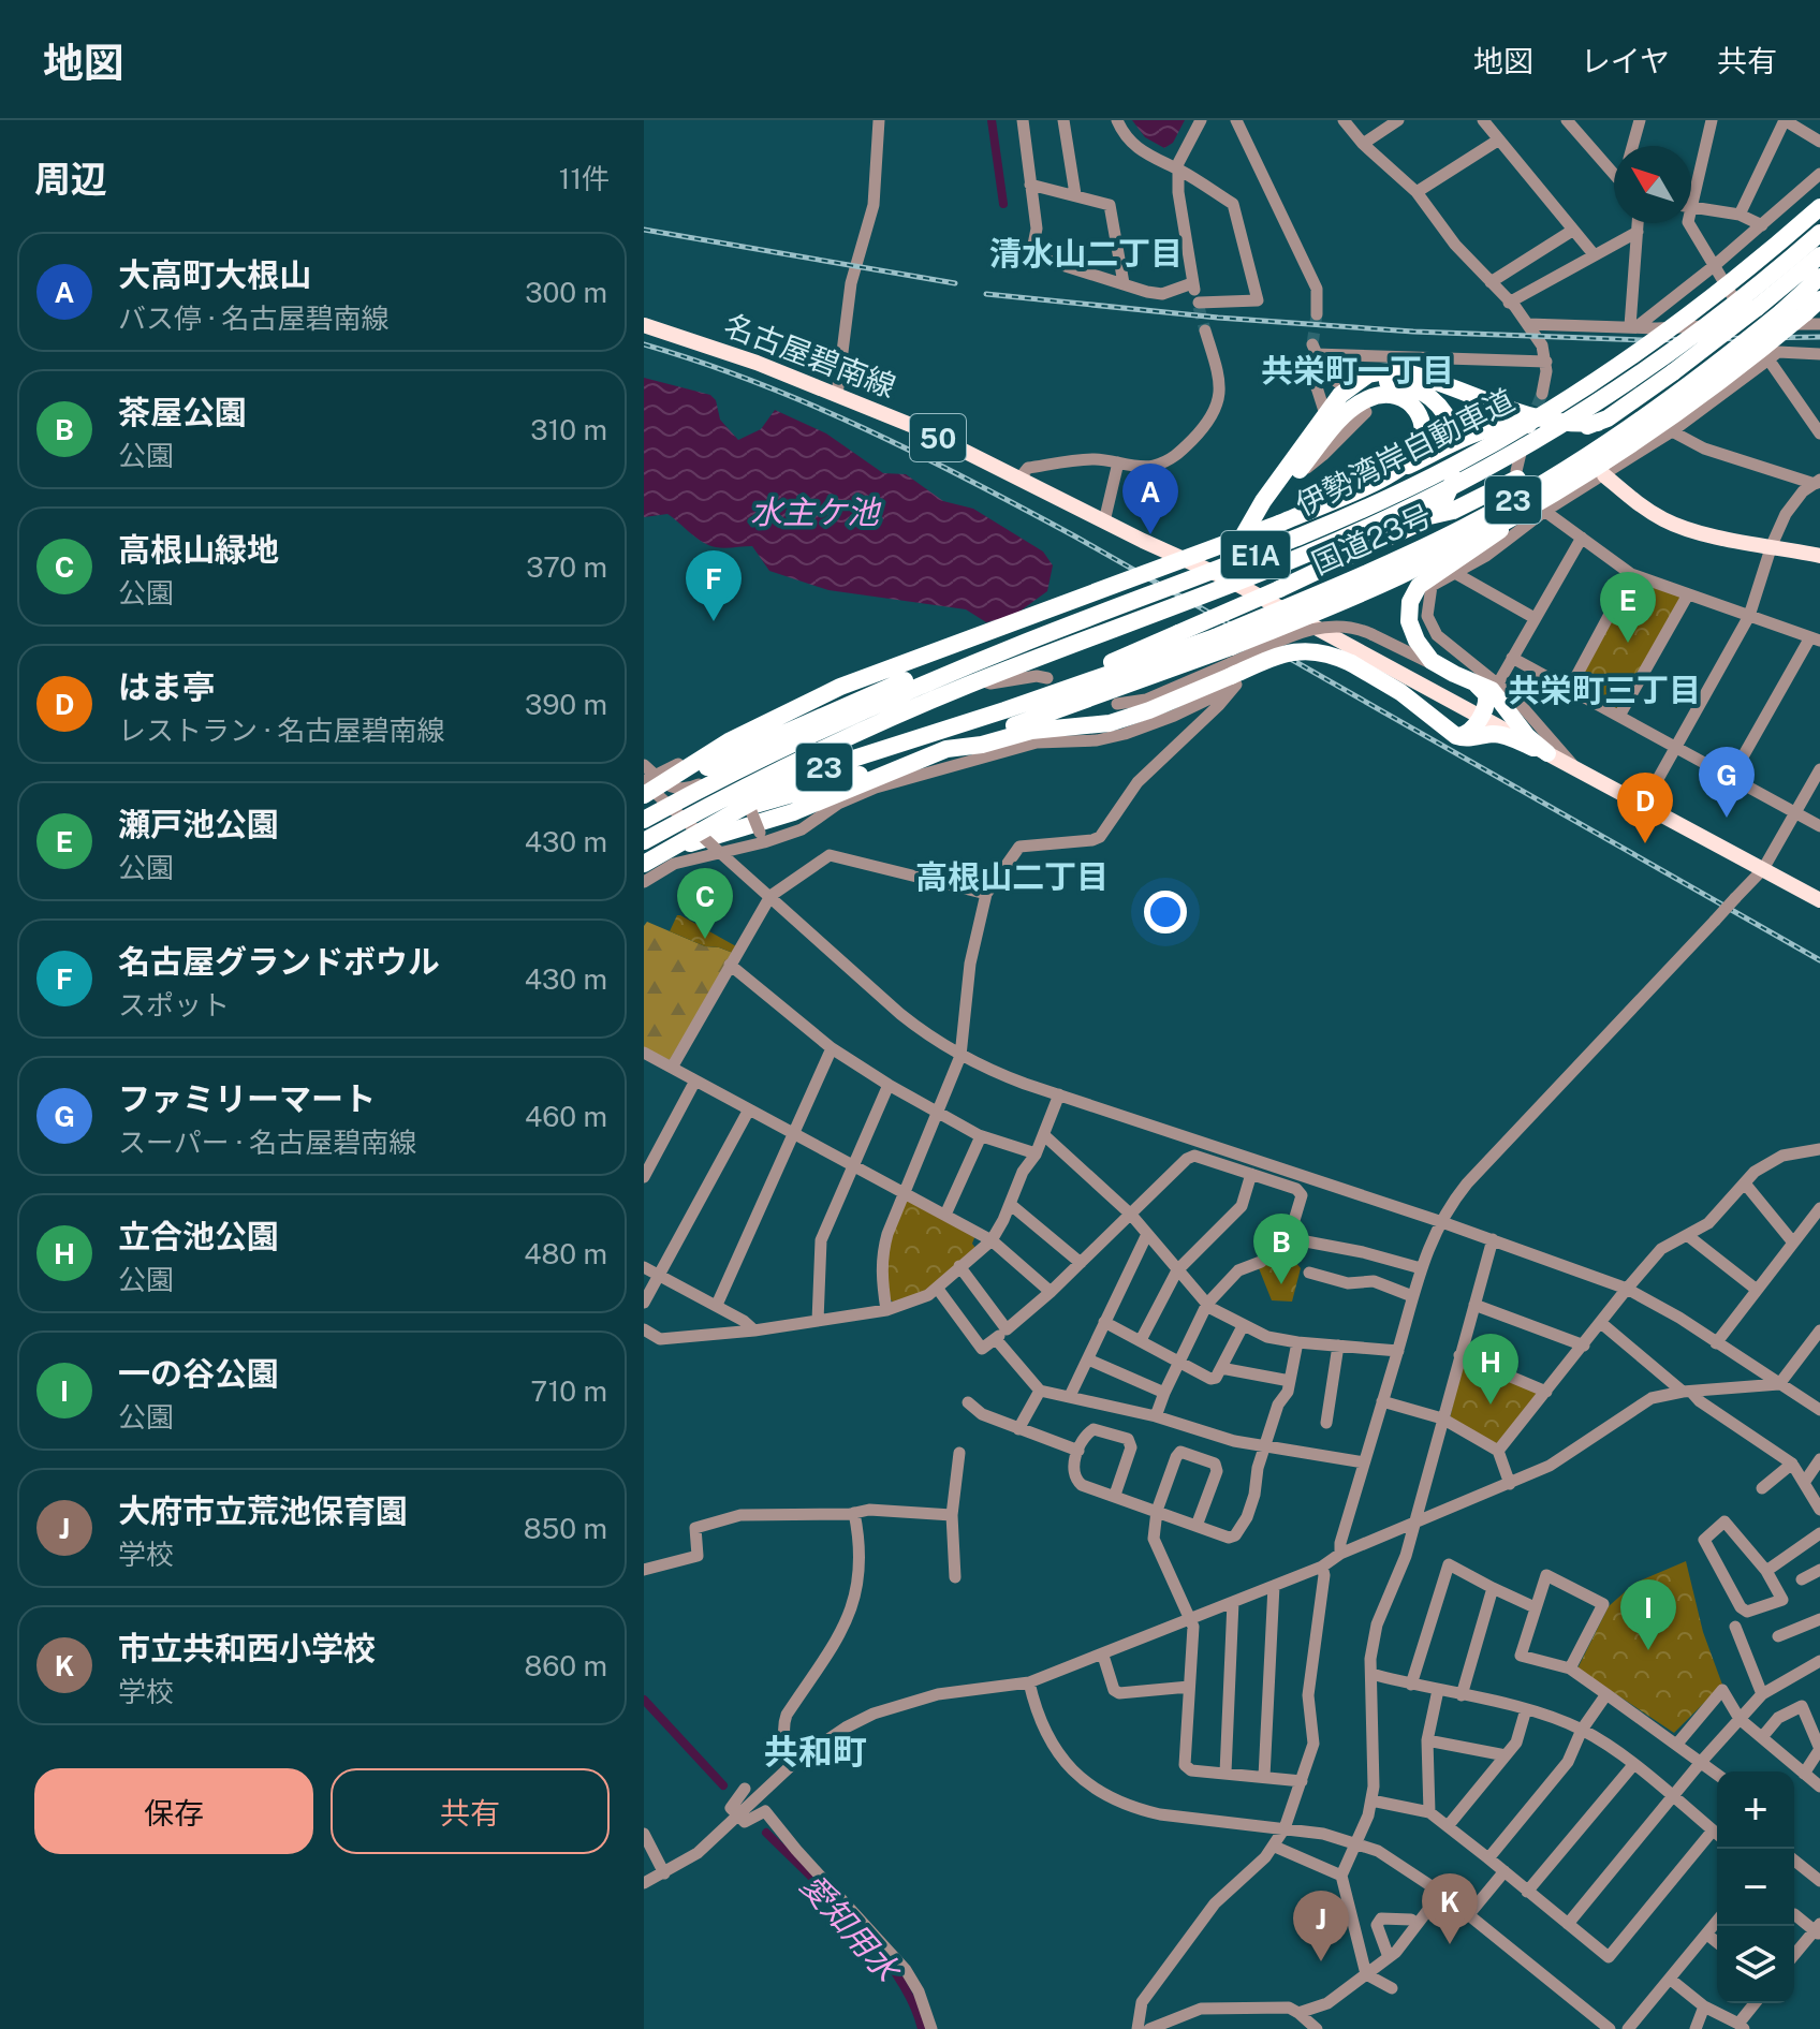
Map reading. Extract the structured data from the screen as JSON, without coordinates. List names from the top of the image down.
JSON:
{
  "streets": {
    "highway": [
      "伊勢湾岸自動車道",
      "23",
      "国道23号",
      "E1A"
    ],
    "main road": ["名古屋碧南線", "50"]
  },
  "crossings": [
    ["伊勢湾岸自動車道", "国道23号"]
  ],
  "districts": [
    "清水山二丁目",
    "共栄町一丁目",
    "共栄町三丁目",
    "高根山二丁目",
    "共和町"
  ],
  "water": ["水主ケ池", "愛知用水"],
  "north": "top left",
  "page": {
    "header": "地図",
    "nav": ["地図", "レイヤ", "共有"],
    "heading": ["周辺", "11件"],
    "list": [
      {
        "mark": "A",
        "name": "大高町大根山",
        "note": "バス停 · 名古屋碧南線",
        "value": "300 m"
      },
      {
        "mark": "B",
        "name": "茶屋公園",
        "note": "公園",
        "value": "310 m"
      },
      {
        "mark": "C",
        "name": "高根山緑地",
        "note": "公園",
        "value": "370 m"
      },
      {
        "mark": "D",
        "name": "はま亭",
        "note": "レストラン · 名古屋碧南線",
        "value": "390 m"
      },
      {
        "mark": "E",
        "name": "瀬戸池公園",
        "note": "公園",
        "value": "430 m"
      },
      {
        "mark": "F",
        "name": "名古屋グランドボウル",
        "note": "スポット",
        "value": "430 m"
      },
      {
        "mark": "G",
        "name": "ファミリーマート",
        "note": "スーパー · 名古屋碧南線",
        "value": "460 m"
      },
      {
        "mark": "H",
        "name": "立合池公園",
        "note": "公園",
        "value": "480 m"
      },
      {
        "mark": "I",
        "name": "一の谷公園",
        "note": "公園",
        "value": "710 m"
      },
      {
        "mark": "J",
        "name": "大府市立荒池保育園",
        "note": "学校",
        "value": "850 m"
      },
      {
        "mark": "K",
        "name": "市立共和西小学校",
        "note": "学校",
        "value": "860 m"
      }
    ],
    "pins": [
      "A",
      "F",
      "E",
      "G",
      "D",
      "C",
      "B",
      "H",
      "I",
      "K",
      "J"
    ],
    "buttons": ["保存", "共有"],
    "map_buttons": ["+", "−"]
  }
}
